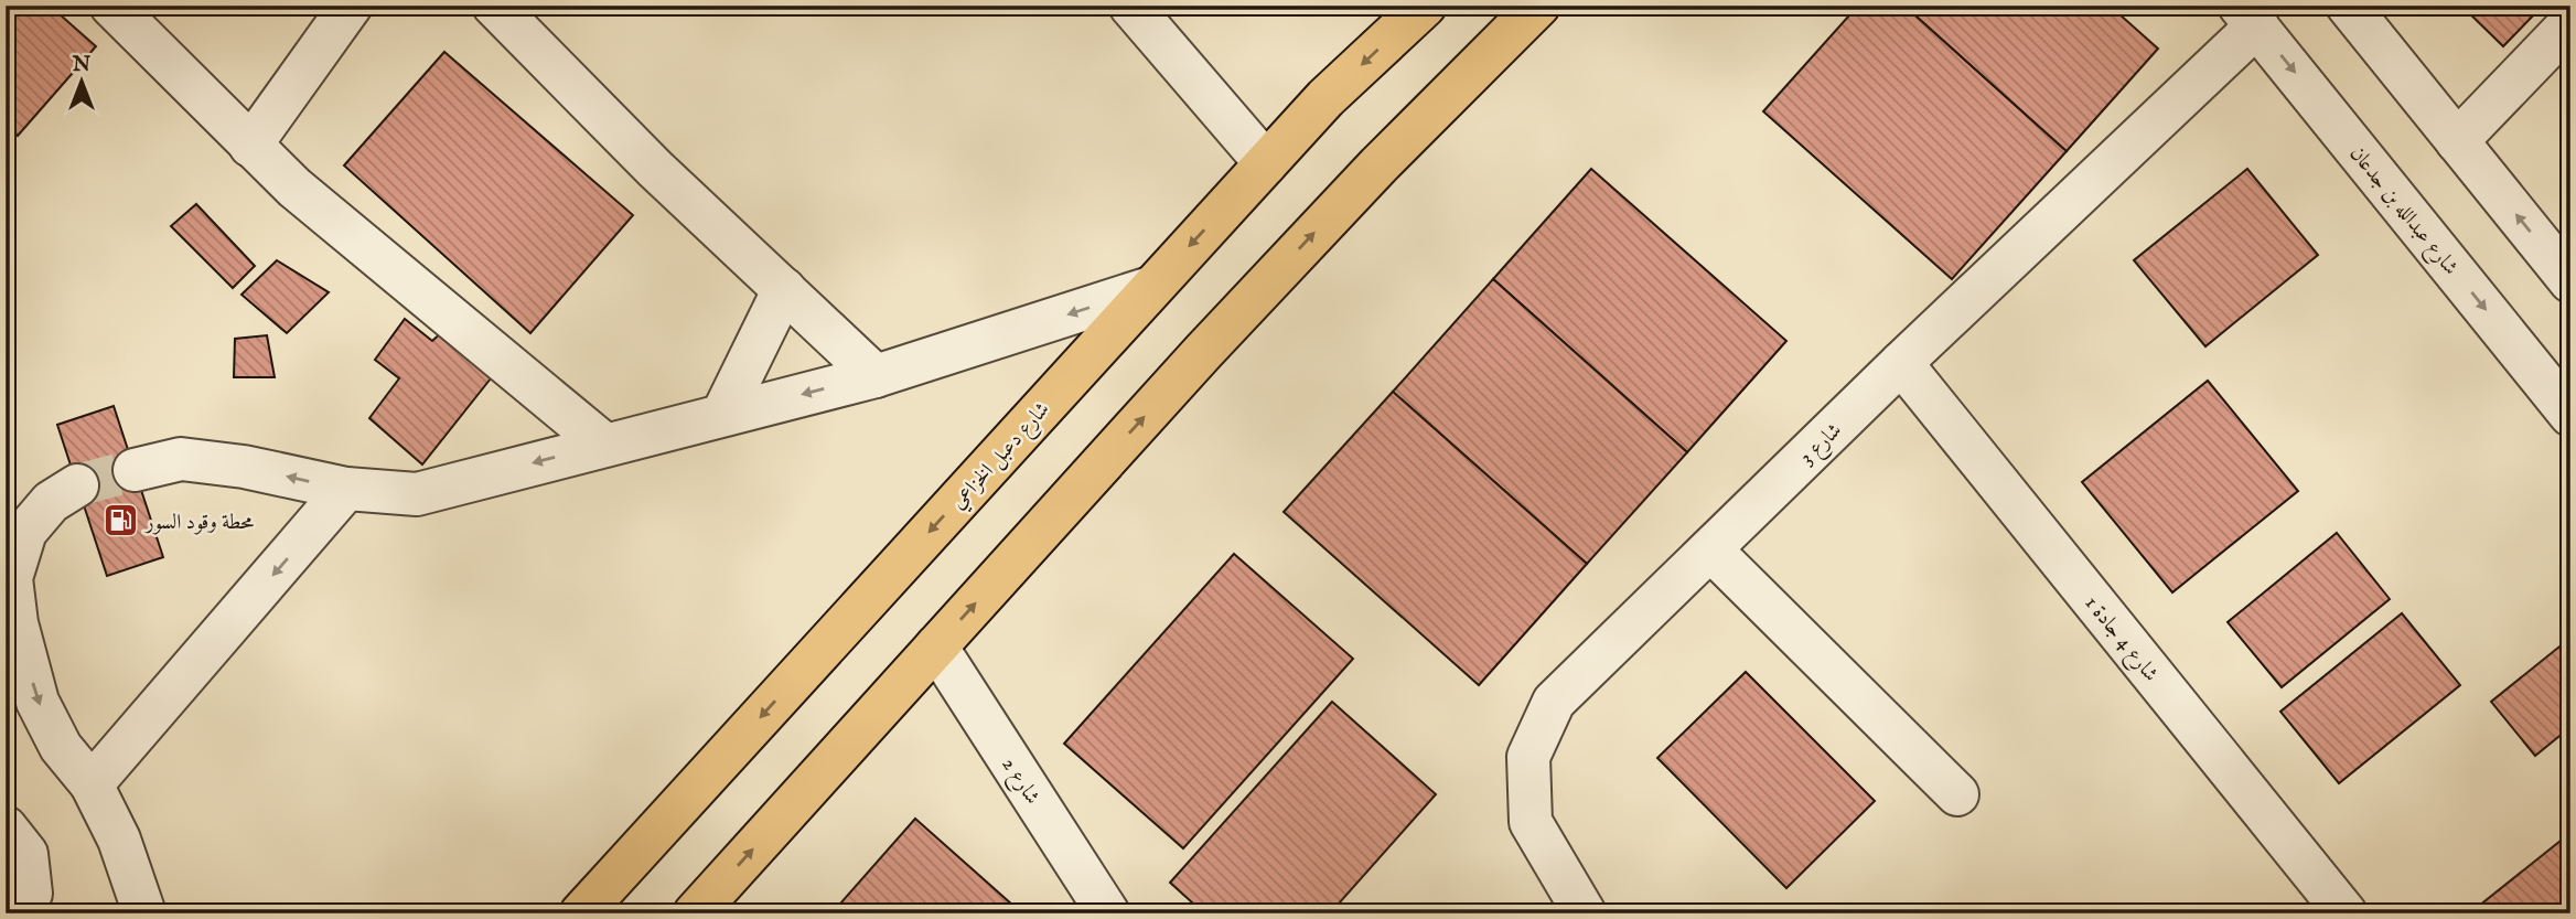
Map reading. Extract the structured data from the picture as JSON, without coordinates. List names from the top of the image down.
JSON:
{
  "streets": {
    "main road": ["شارع دعبل الخزاعي"],
    "street": [
      "شارع عبدالله بن جدعان",
      "شارع 3",
      "شارع 4 جادة 1",
      "شارع 2"
    ]
  },
  "crossings": [
    ["شارع عبدالله بن جدعان", "شارع 3"],
    ["شارع 3", "شارع 4 جادة 1"]
  ],
  "places": {
    "fuel station": ["محطة وقود السور"]
  },
  "north": "top"
}
